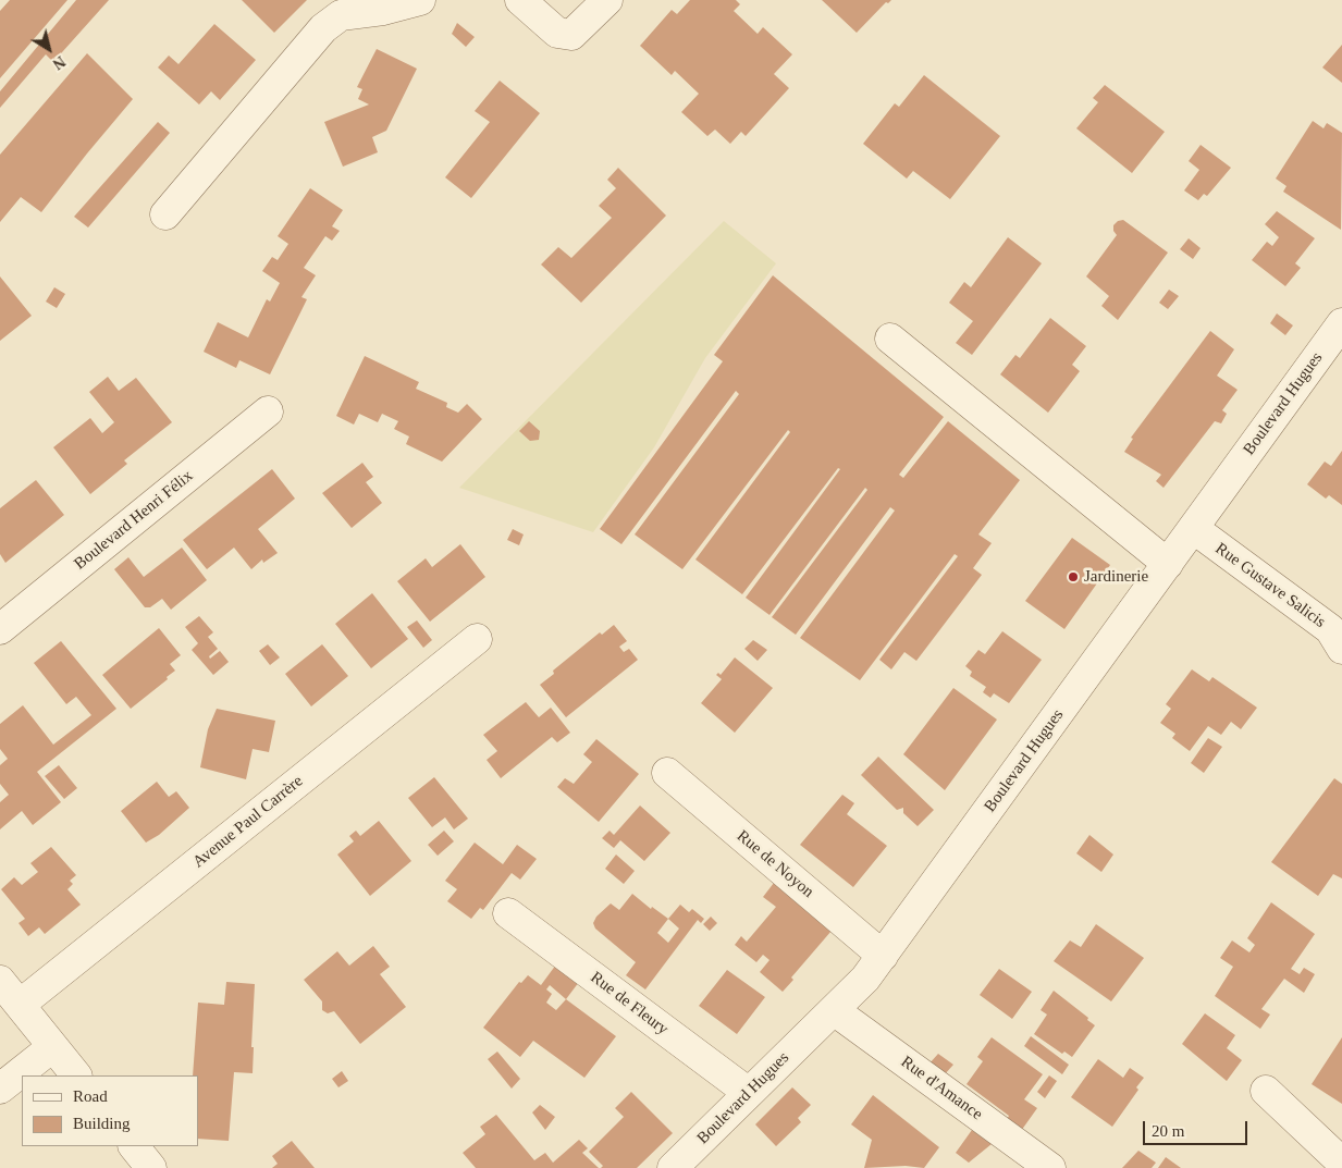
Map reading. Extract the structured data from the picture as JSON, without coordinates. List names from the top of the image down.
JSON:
{
  "streets": {
    "street": [
      "Boulevard Hugues",
      "Boulevard Henri Félix",
      "Rue Gustave Salicis",
      "Avenue Paul Carrère",
      "Rue de Noyon",
      "Rue de Fleury",
      "Rue d'Amance"
    ]
  },
  "crossings": [
    ["Boulevard Hugues", "Rue Gustave Salicis"],
    ["Boulevard Hugues", "Rue de Noyon"],
    ["Boulevard Hugues", "Rue de Fleury"],
    ["Boulevard Hugues", "Rue d'Amance"]
  ],
  "places": ["Jardinerie"],
  "legend": ["Road", "Building"],
  "scale_bar": "20 m",
  "north": "bottom right"
}
